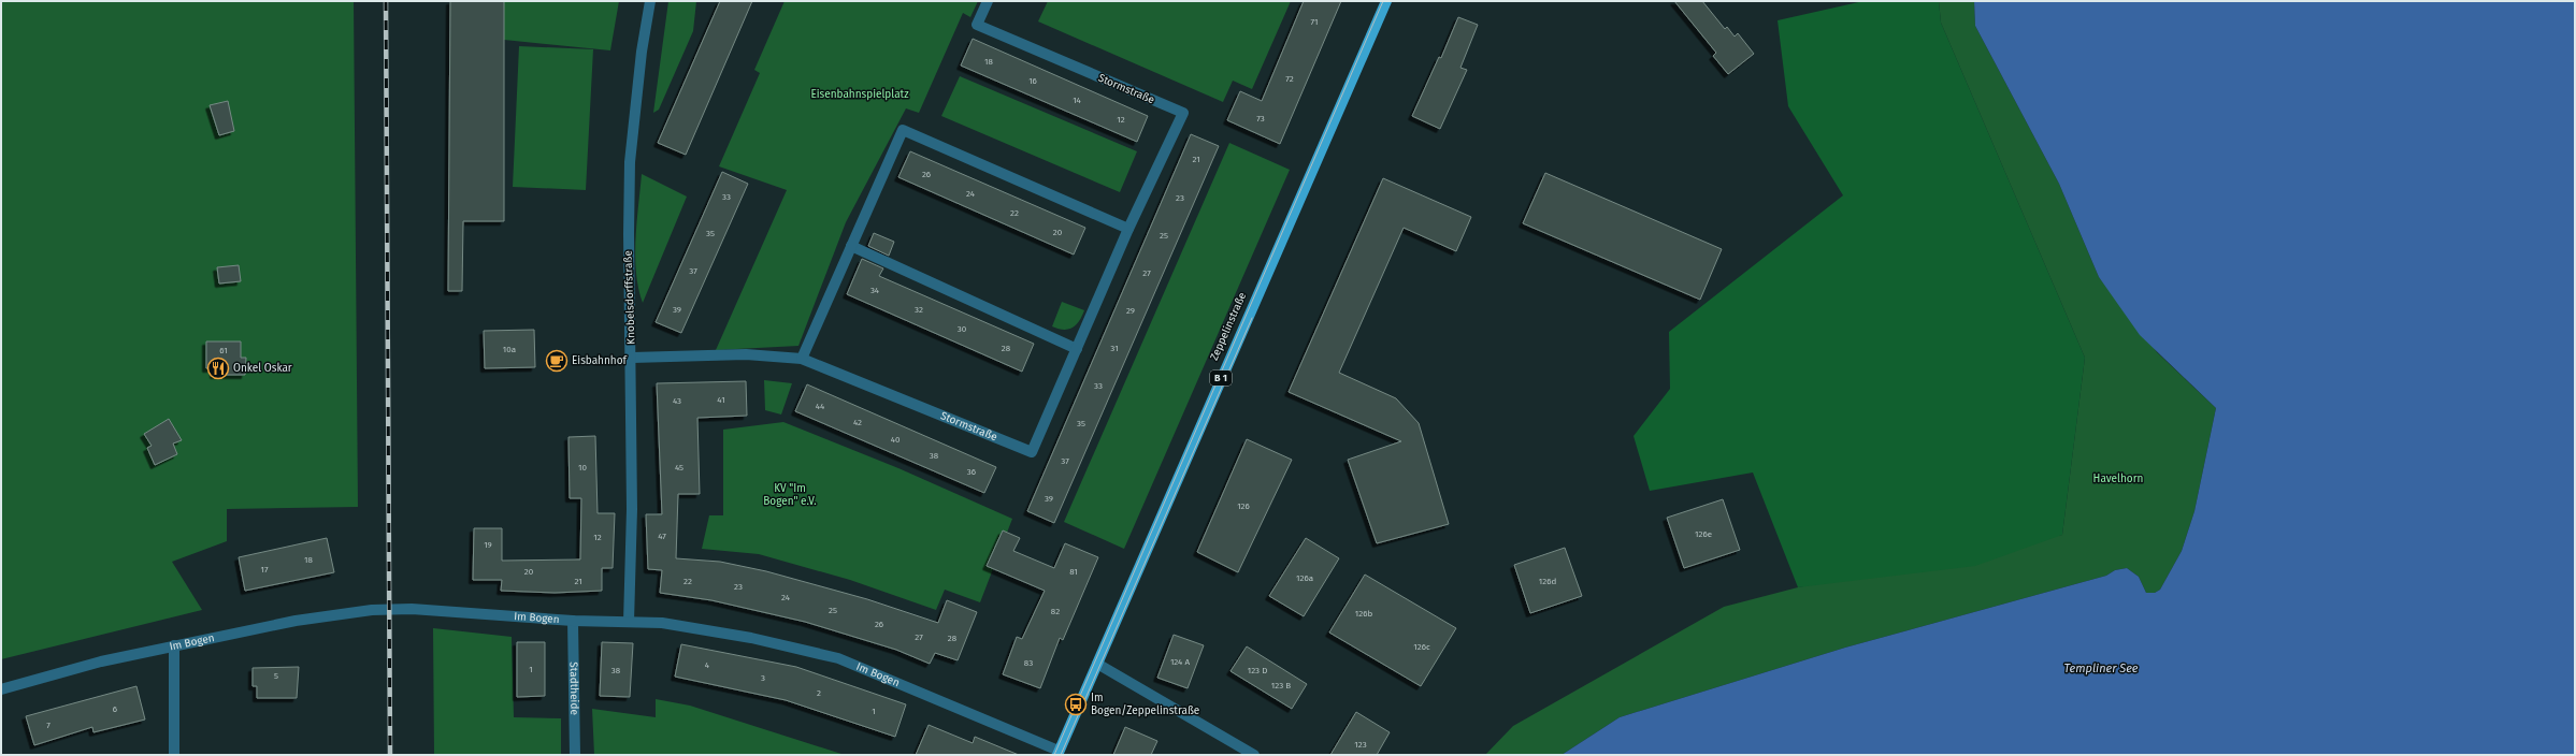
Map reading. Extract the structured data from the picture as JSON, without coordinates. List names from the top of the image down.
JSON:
{
  "streets": {
    "main road": ["Zeppelinstraße", "B 1"],
    "street": [
      "Stormstraße",
      "Knobelsdorffstraße",
      "Im Bogen",
      "Stadtheide"
    ]
  },
  "crossings": [
    ["Stormstraße", "Knobelsdorffstraße"],
    ["Knobelsdorffstraße", "Im Bogen"],
    ["Zeppelinstraße", "Im Bogen"],
    ["Im Bogen", "Stadtheide"]
  ],
  "water": ["Templiner See"],
  "parks": ["Eisenbahnspielplatz", "Havelhorn", "KV \"Im Bogen\" e.V."],
  "places": {
    "cafe": ["Eisbahnhof"],
    "restaurant": ["Onkel Oskar"],
    "bus stop": ["Im Bogen/Zeppelinstraße"]
  },
  "house_numbers": [
    "71",
    "18",
    "72",
    "16",
    "14",
    "73",
    "12",
    "21",
    "26",
    "24",
    "33",
    "23",
    "22",
    "20",
    "35",
    "25",
    "37",
    "27",
    "34",
    "39",
    "32",
    "29",
    "30",
    "28",
    "31",
    "10a",
    "61",
    "33",
    "41",
    "43",
    "44",
    "42",
    "35",
    "40",
    "38",
    "37",
    "10",
    "45",
    "36",
    "39",
    "126",
    "126e",
    "47",
    "12",
    "19",
    "18",
    "17",
    "20",
    "81",
    "126a",
    "21",
    "22",
    "126d",
    "23",
    "24",
    "25",
    "82",
    "126b",
    "26",
    "27",
    "28",
    "126c",
    "124 A",
    "83",
    "4",
    "1",
    "38",
    "123 D",
    "5",
    "3",
    "123 B",
    "2",
    "6",
    "1",
    "7",
    "123"
  ]
}
